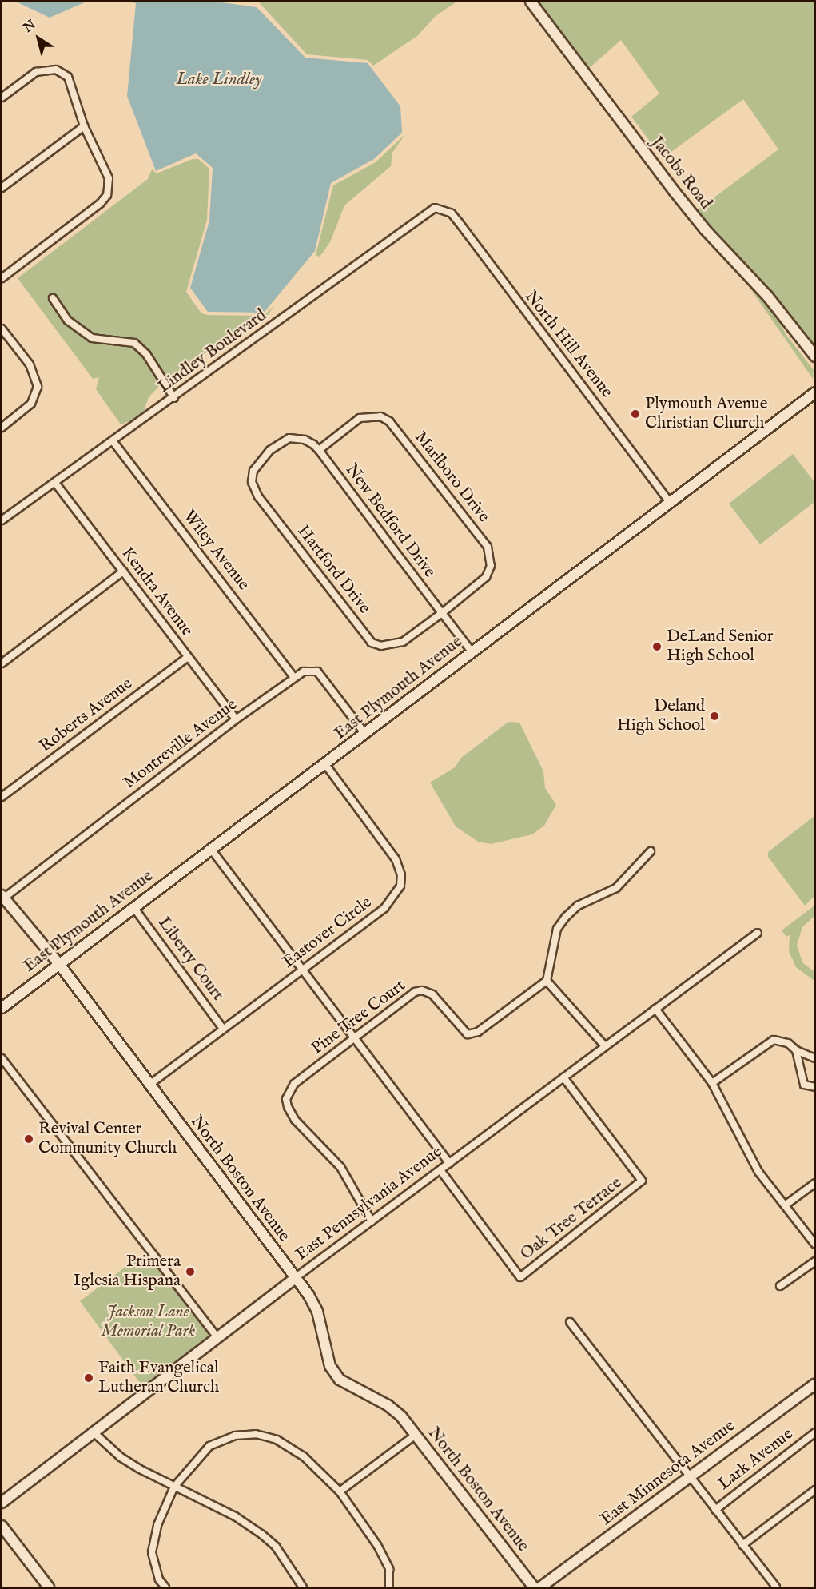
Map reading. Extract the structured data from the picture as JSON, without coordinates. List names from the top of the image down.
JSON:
{
  "streets": {
    "street": [
      "Jacobs Road",
      "North Hill Avenue",
      "Lindley Boulevard",
      "Marlboro Drive",
      "New Bedford Drive",
      "Wiley Avenue",
      "Hartford Drive",
      "Kendra Avenue",
      "East Plymouth Avenue",
      "Roberts Avenue",
      "Montreville Avenue",
      "Eastover Circle",
      "Liberty Court",
      "Pine Tree Court",
      "North Boston Avenue",
      "East Pennsylvania Avenue",
      "Oak Tree Terrace",
      "Lark Avenue",
      "East Minnesota Avenue"
    ]
  },
  "crossings": [
    ["North Hill Avenue", "Lindley Boulevard"],
    ["North Hill Avenue", "East Plymouth Avenue"],
    ["Lindley Boulevard", "Wiley Avenue"],
    ["Lindley Boulevard", "Kendra Avenue"],
    ["Marlboro Drive", "New Bedford Drive"],
    ["Marlboro Drive", "Hartford Drive"],
    ["New Bedford Drive", "Hartford Drive"],
    ["New Bedford Drive", "East Plymouth Avenue"],
    ["Wiley Avenue", "Montreville Avenue"],
    ["Kendra Avenue", "Roberts Avenue"],
    ["Kendra Avenue", "Montreville Avenue"],
    ["East Plymouth Avenue", "Montreville Avenue"],
    ["East Plymouth Avenue", "Eastover Circle"],
    ["East Plymouth Avenue", "Liberty Court"],
    ["East Plymouth Avenue", "North Boston Avenue"],
    ["Montreville Avenue", "North Boston Avenue"],
    ["Eastover Circle", "Liberty Court"],
    ["Eastover Circle", "North Boston Avenue"],
    ["Pine Tree Court", "East Pennsylvania Avenue"],
    ["North Boston Avenue", "East Pennsylvania Avenue"],
    ["East Pennsylvania Avenue", "Oak Tree Terrace"]
  ],
  "water": ["Lake Lindley"],
  "parks": ["Jackson Lane Memorial Park"],
  "places": [
    "Plymouth Avenue Christian Church",
    "DeLand Senior High School",
    "Deland High School",
    "Revival Center Community Church",
    "Primera Iglesia Hispana",
    "Faith Evangelical Lutheran Church"
  ],
  "north": "top left"
}
